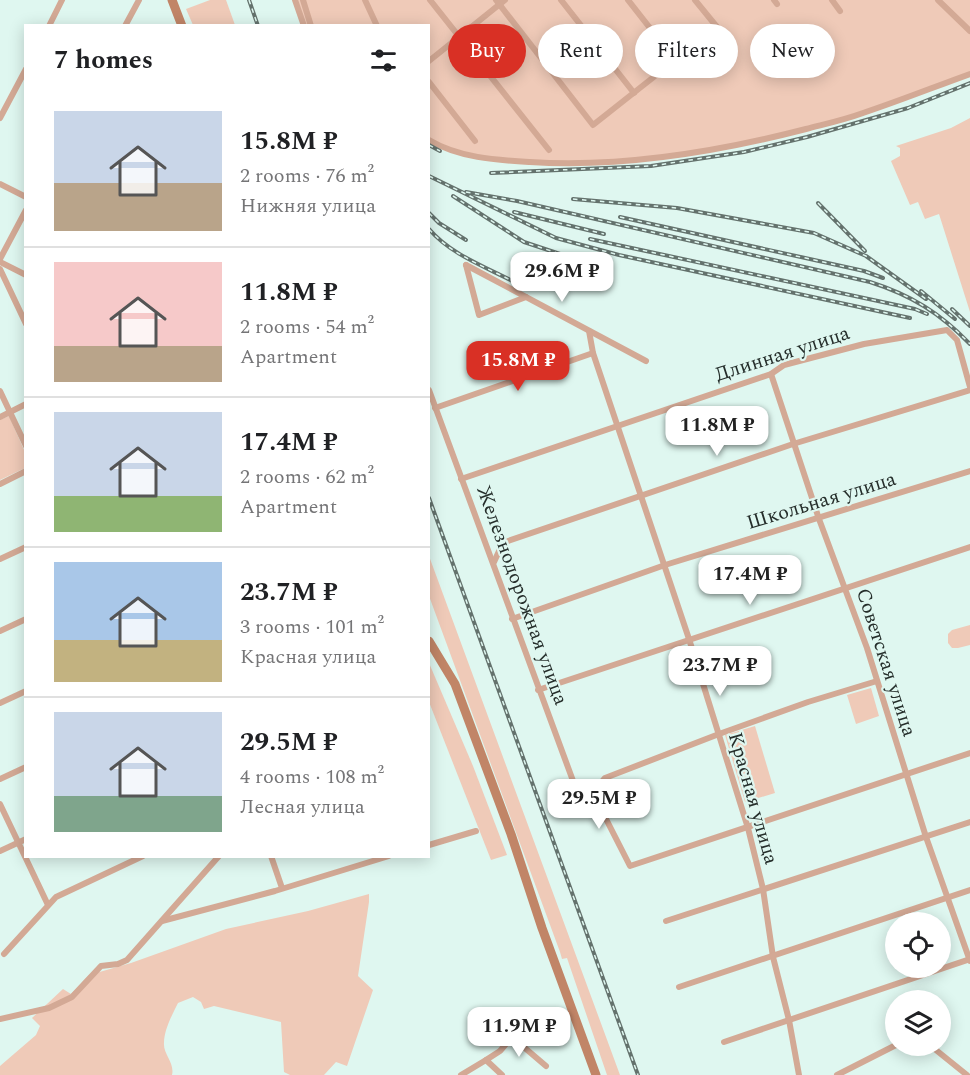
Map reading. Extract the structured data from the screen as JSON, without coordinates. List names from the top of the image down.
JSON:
{
  "streets": {
    "street": [
      "Длинная улица",
      "Школьная улица",
      "Железнодорожная улица",
      "Советская улица",
      "Красная улица"
    ]
  },
  "crossings": [
    ["Длинная улица", "Железнодорожная улица"],
    ["Длинная улица", "Советская улица"],
    ["Длинная улица", "Красная улица"],
    ["Школьная улица", "Железнодорожная улица"],
    ["Школьная улица", "Советская улица"],
    ["Школьная улица", "Красная улица"]
  ],
  "page": {
    "chip": [
      "Buy",
      "Rent",
      "Filters",
      "New"
    ],
    "heading": "7 homes",
    "list": [
      {
        "name": "15.8M ₽",
        "note": "2 rooms · 76 m² · Нижняя улица"
      },
      {
        "name": "11.8M ₽",
        "note": "2 rooms · 54 m² · Apartment"
      },
      {
        "name": "17.4M ₽",
        "note": "2 rooms · 62 m² · Apartment"
      },
      {
        "name": "23.7M ₽",
        "note": "3 rooms · 101 m² · Красная улица"
      },
      {
        "name": "29.5M ₽",
        "note": "4 rooms · 108 m² · Лесная улица"
      }
    ],
    "price": [
      "29.6M ₽",
      "15.8M ₽",
      "11.8M ₽",
      "17.4M ₽",
      "23.7M ₽",
      "29.5M ₽",
      "11.9M ₽"
    ]
  }
}
